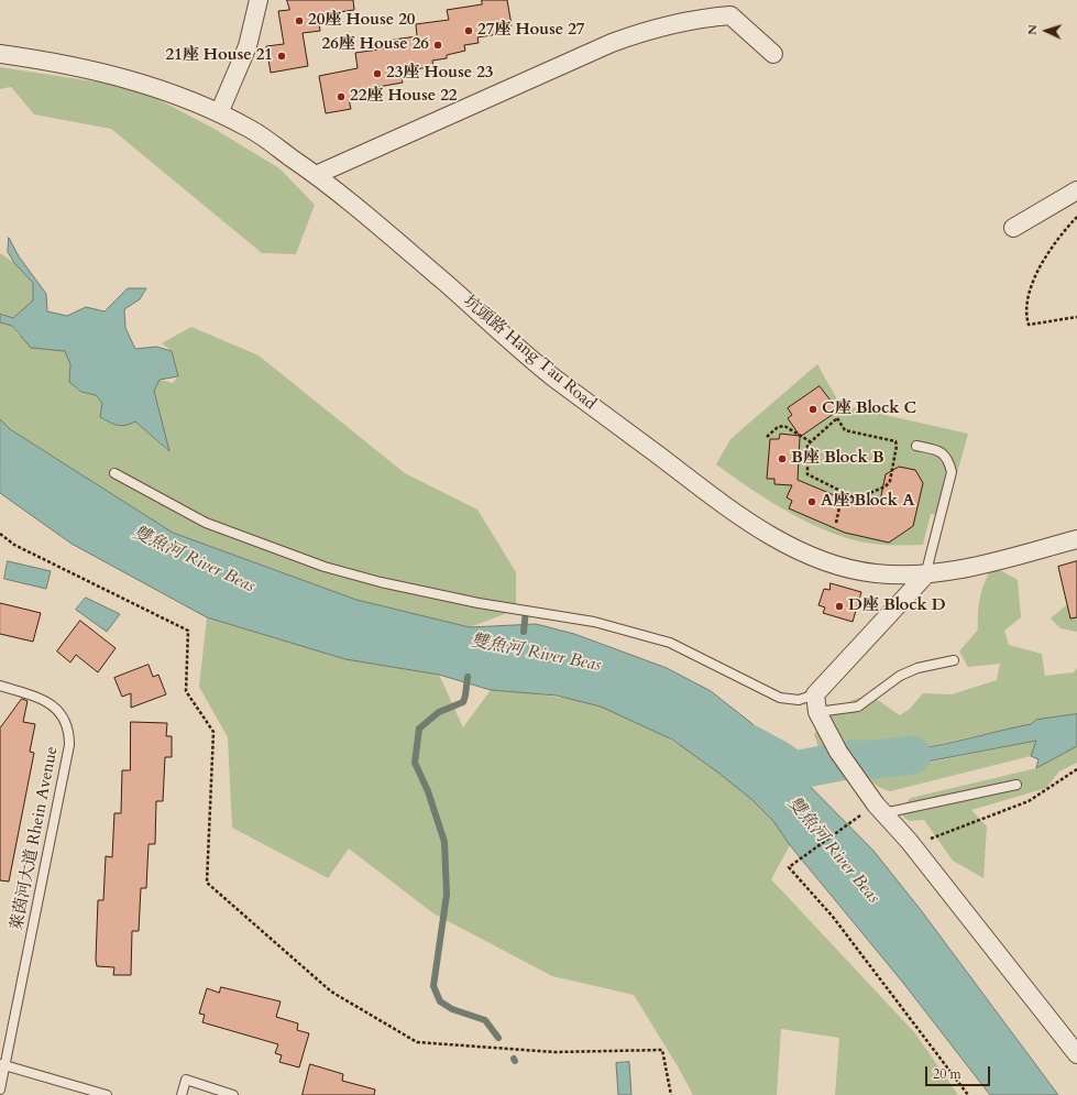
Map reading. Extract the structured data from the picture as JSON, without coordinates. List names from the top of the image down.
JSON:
{
  "streets": {
    "street": ["坑頭路 Hang Tau Road"],
    "lane": ["萊茵河大道 Rhein Avenue"]
  },
  "water": ["雙魚河 River Beas"],
  "places": [
    "20座 House 20",
    "27座 House 27",
    "26座 House 26",
    "21座 House 21",
    "23座 House 23",
    "22座 House 22",
    "C座 Block C",
    "B座 Block B",
    "A座 Block A",
    "D座 Block D"
  ],
  "scale_bar": "20 m",
  "north": "left"
}
